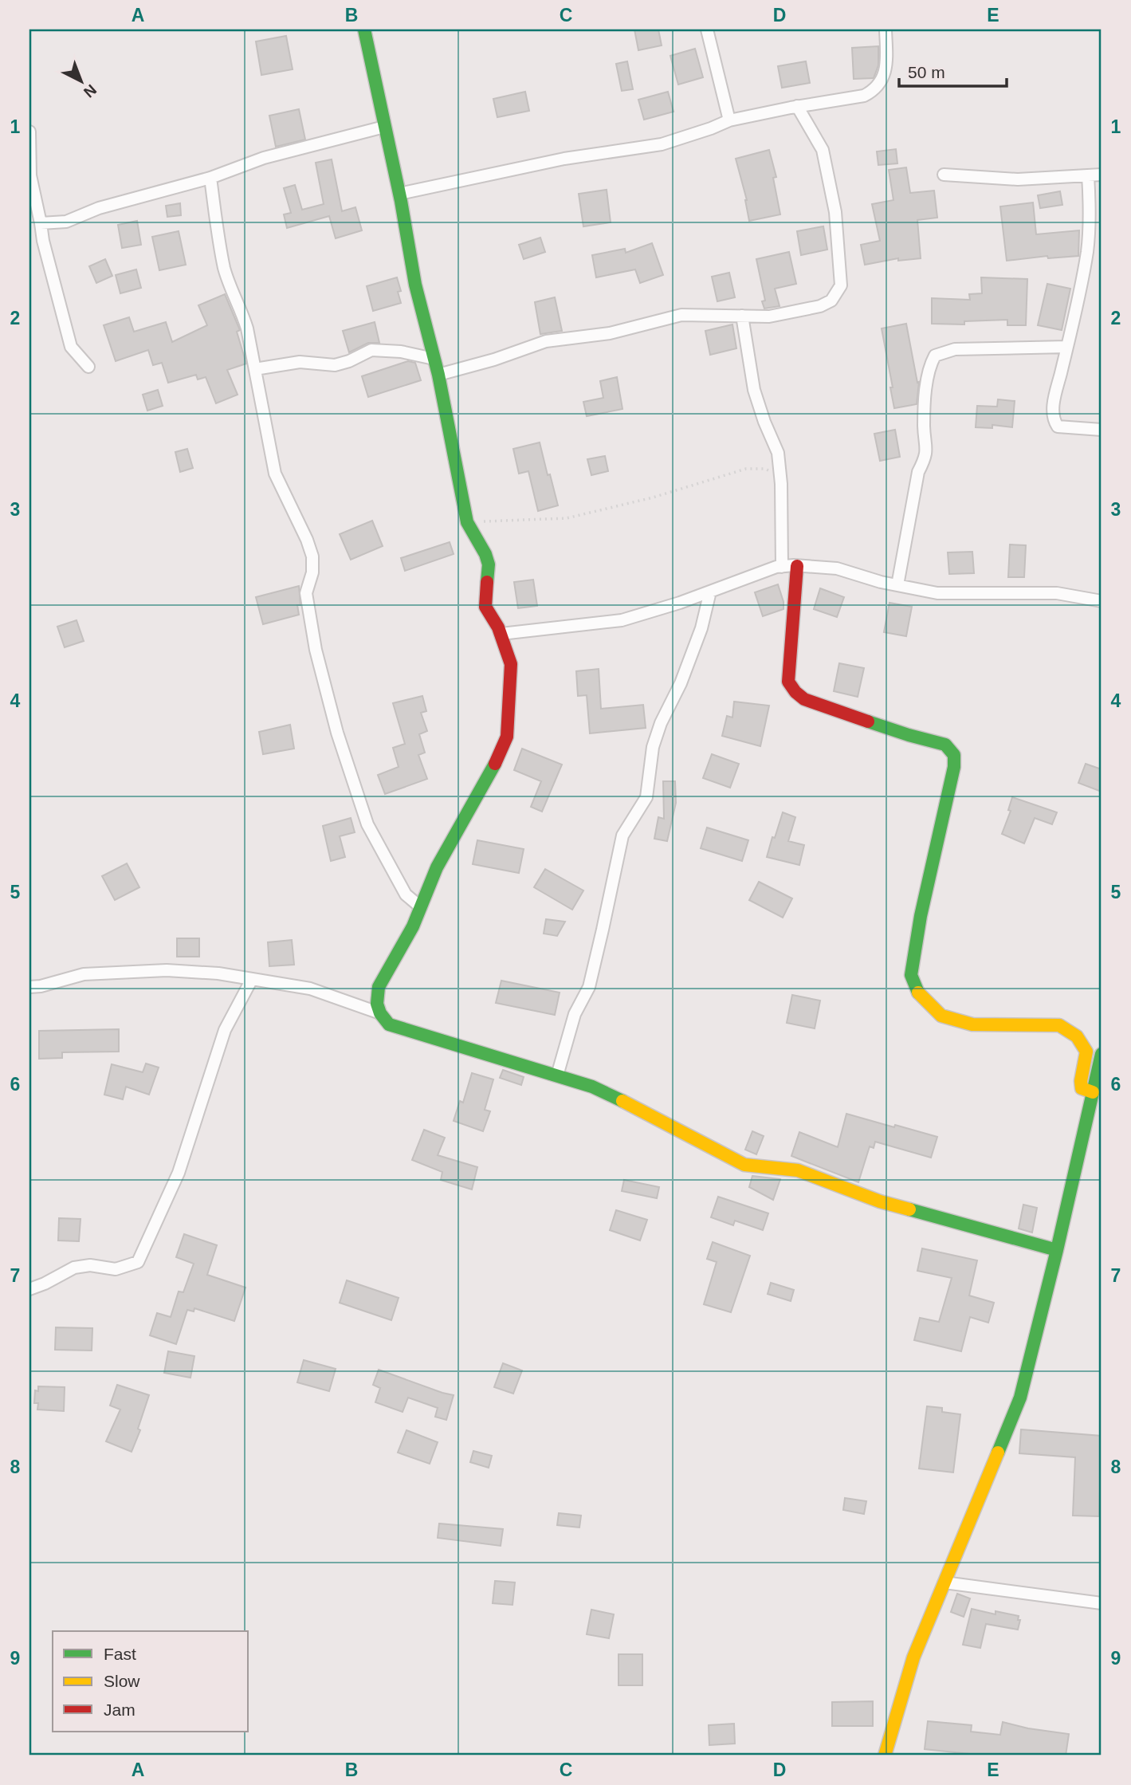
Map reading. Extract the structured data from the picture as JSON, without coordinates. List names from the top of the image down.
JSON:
{
  "legend": ["Fast", "Slow", "Jam"],
  "scale_bar": "50 m",
  "north": "bottom right",
  "grid": {
    "columns": [
      "A",
      "B",
      "C",
      "D",
      "E"
    ],
    "rows": [
      "1",
      "2",
      "3",
      "4",
      "5",
      "6",
      "7",
      "8",
      "9"
    ]
  }
}
